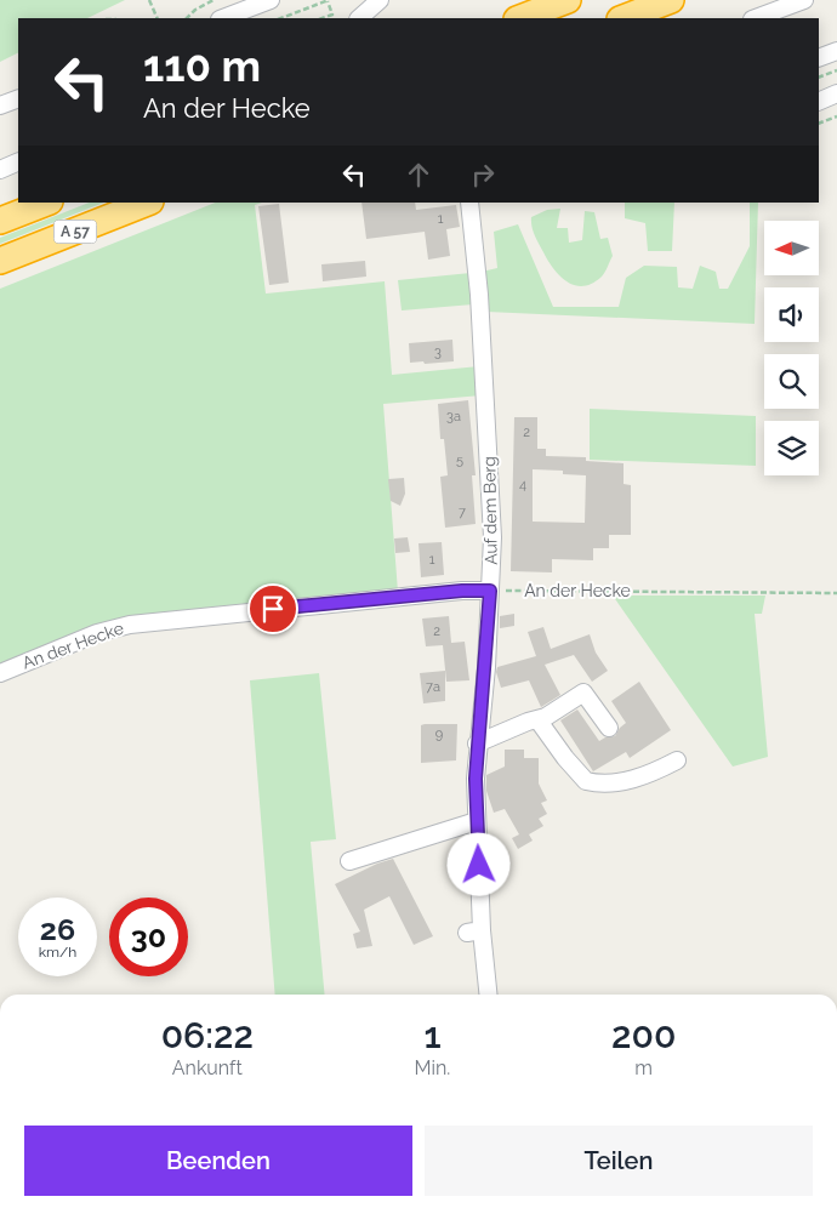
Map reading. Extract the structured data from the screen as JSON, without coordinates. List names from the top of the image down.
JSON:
{
  "streets": {
    "highway": ["A 57"],
    "street": ["Auf dem Berg", "An der Hecke"]
  },
  "crossings": [
    ["Auf dem Berg", "An der Hecke"]
  ],
  "house_numbers": [
    "1",
    "3",
    "3a",
    "2",
    "5",
    "4",
    "7",
    "1",
    "2",
    "7a",
    "9"
  ],
  "north": "left",
  "page": {
    "turn": ["110 m", "An der Hecke"],
    "speed": "26 km/h",
    "limit": "30",
    "eta": [
      "06:22",
      "Ankunft",
      "1",
      "Min.",
      "200",
      "m"
    ],
    "buttons": ["Beenden", "Teilen"]
  }
}
